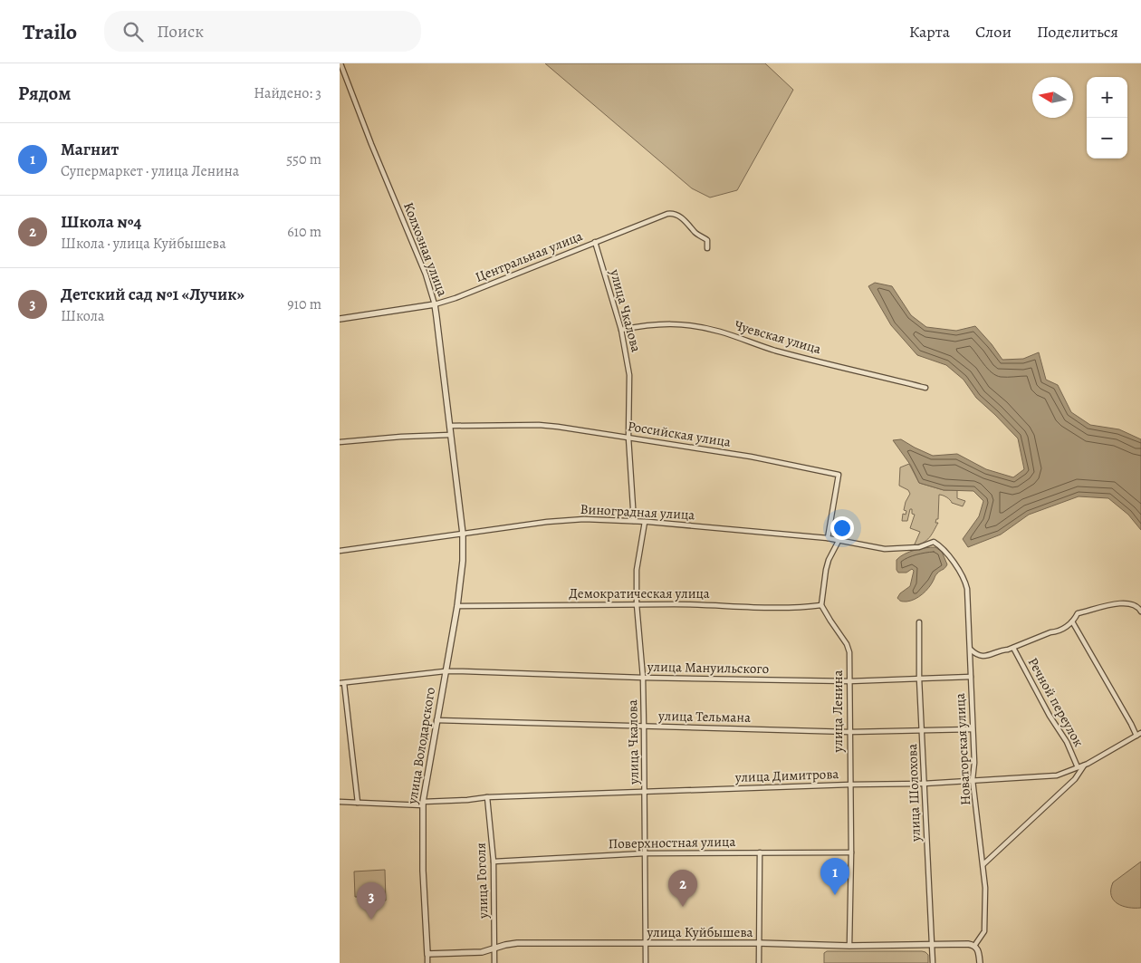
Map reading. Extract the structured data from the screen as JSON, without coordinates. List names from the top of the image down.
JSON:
{
  "streets": {
    "street": [
      "Колхозная улица",
      "Центральная улица",
      "улица Чкалова",
      "Чуевская улица",
      "Российская улица",
      "Виноградная улица",
      "Демократическая улица",
      "улица Мануильского",
      "Речной переулок",
      "улица Ленина",
      "улица Тельмана",
      "улица Володарского",
      "Новаторская улица",
      "улица Димитрова",
      "улица Шолохова",
      "Поверхностная улица",
      "улица Гоголя",
      "улица Куйбышева"
    ]
  },
  "crossings": [
    ["Колхозная улица", "Центральная улица"],
    ["Колхозная улица", "Российская улица"],
    ["Колхозная улица", "Виноградная улица"],
    ["Колхозная улица", "улица Володарского"],
    ["Центральная улица", "улица Чкалова"],
    ["улица Чкалова", "Чуевская улица"],
    ["улица Чкалова", "Российская улица"],
    ["улица Чкалова", "Виноградная улица"],
    ["улица Чкалова", "Демократическая улица"],
    ["улица Чкалова", "улица Мануильского"],
    ["улица Чкалова", "улица Тельмана"],
    ["улица Чкалова", "улица Димитрова"],
    ["улица Чкалова", "Поверхностная улица"],
    ["улица Чкалова", "улица Куйбышева"],
    ["Российская улица", "Виноградная улица"],
    ["Виноградная улица", "улица Володарского"],
    ["Виноградная улица", "Новаторская улица"],
    ["Демократическая улица", "улица Ленина"],
    ["Демократическая улица", "улица Володарского"],
    ["улица Мануильского", "улица Ленина"],
    ["улица Мануильского", "улица Володарского"],
    ["улица Мануильского", "Новаторская улица"],
    ["улица Мануильского", "улица Шолохова"],
    ["Речной переулок", "улица Димитрова"],
    ["улица Ленина", "улица Тельмана"],
    ["улица Ленина", "улица Димитрова"],
    ["улица Ленина", "Поверхностная улица"],
    ["улица Ленина", "улица Куйбышева"],
    ["улица Тельмана", "улица Володарского"],
    ["улица Тельмана", "Новаторская улица"],
    ["улица Тельмана", "улица Шолохова"],
    ["улица Володарского", "улица Димитрова"],
    ["улица Володарского", "улица Куйбышева"],
    ["Новаторская улица", "улица Димитрова"],
    ["Новаторская улица", "улица Куйбышева"],
    ["улица Димитрова", "улица Шолохова"],
    ["улица Димитрова", "улица Гоголя"],
    ["улица Шолохова", "улица Куйбышева"],
    ["Поверхностная улица", "улица Гоголя"],
    ["улица Гоголя", "улица Куйбышева"]
  ],
  "north": "left",
  "page": {
    "header": "Trailo",
    "search": "Поиск",
    "nav": ["Карта", "Слои", "Поделиться"],
    "heading": ["Рядом", "Найдено: 3"],
    "map_buttons": ["+", "−"],
    "list": [
      {
        "mark": "1",
        "name": "Магнит",
        "note": "Супермаркет · улица Ленина",
        "value": "550 m"
      },
      {
        "mark": "2",
        "name": "Школа №4",
        "note": "Школа · улица Куйбышева",
        "value": "610 m"
      },
      {
        "mark": "3",
        "name": "Детский сад №1 «Лучик»",
        "note": "Школа",
        "value": "910 m"
      }
    ],
    "pins": ["1", "2", "3"]
  }
}
